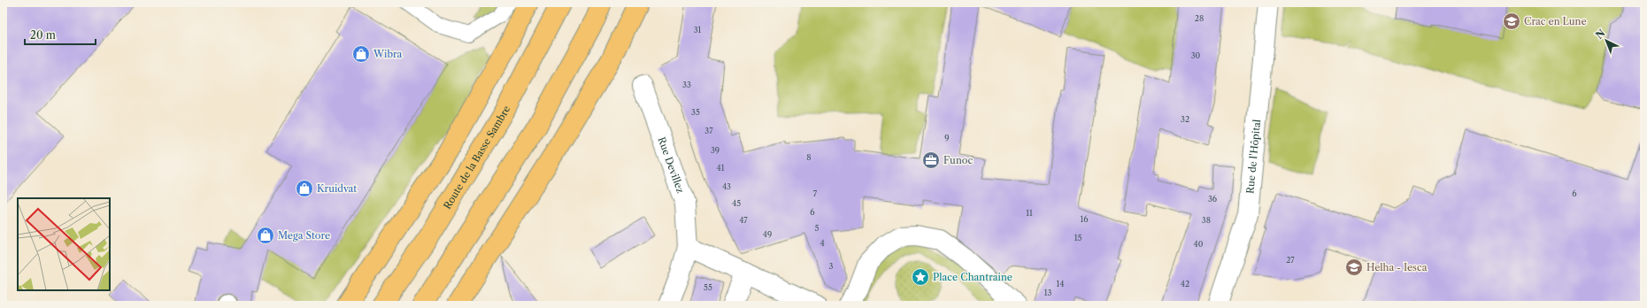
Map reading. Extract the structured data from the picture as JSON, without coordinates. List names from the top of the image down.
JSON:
{
  "streets": {
    "highway": ["Route de la Basse Sambre"],
    "street": ["Rue de l'Hôpital", "Rue Devillez"]
  },
  "places": {
    "school or university": ["Crac en Lune", "Helha - Iesca"],
    "shop": ["Wibra", "Kruidvat", "Mega Store"],
    "office": ["Funoc"],
    "place": ["Place Chantraine"]
  },
  "house_numbers": [
    "28",
    "31",
    "30",
    "33",
    "35",
    "32",
    "37",
    "9",
    "39",
    "8",
    "41",
    "43",
    "7",
    "6",
    "36",
    "45",
    "6",
    "11",
    "16",
    "47",
    "38",
    "5",
    "49",
    "15",
    "4",
    "40",
    "27",
    "3",
    "14",
    "42",
    "55",
    "13"
  ],
  "scale_bar": "20 m",
  "north": "top left"
}
